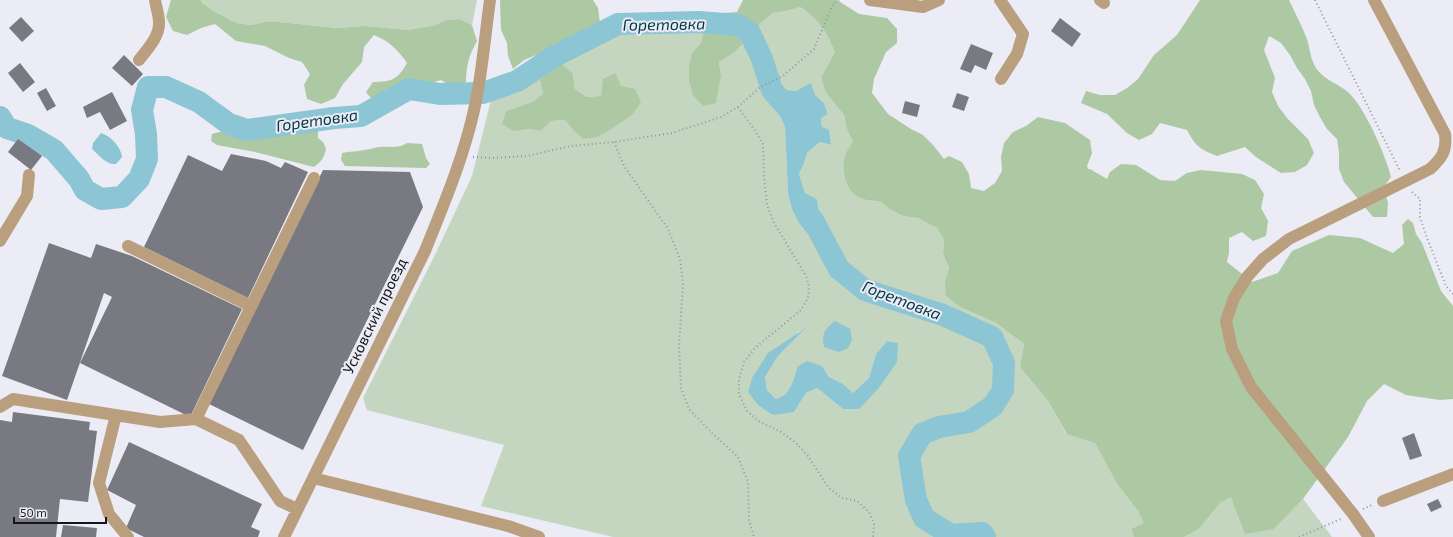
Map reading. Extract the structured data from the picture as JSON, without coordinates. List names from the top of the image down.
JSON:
{
  "streets": {
    "street": ["Усковский проезд"]
  },
  "water": ["Горетовка"],
  "scale_bar": "50 m"
}
